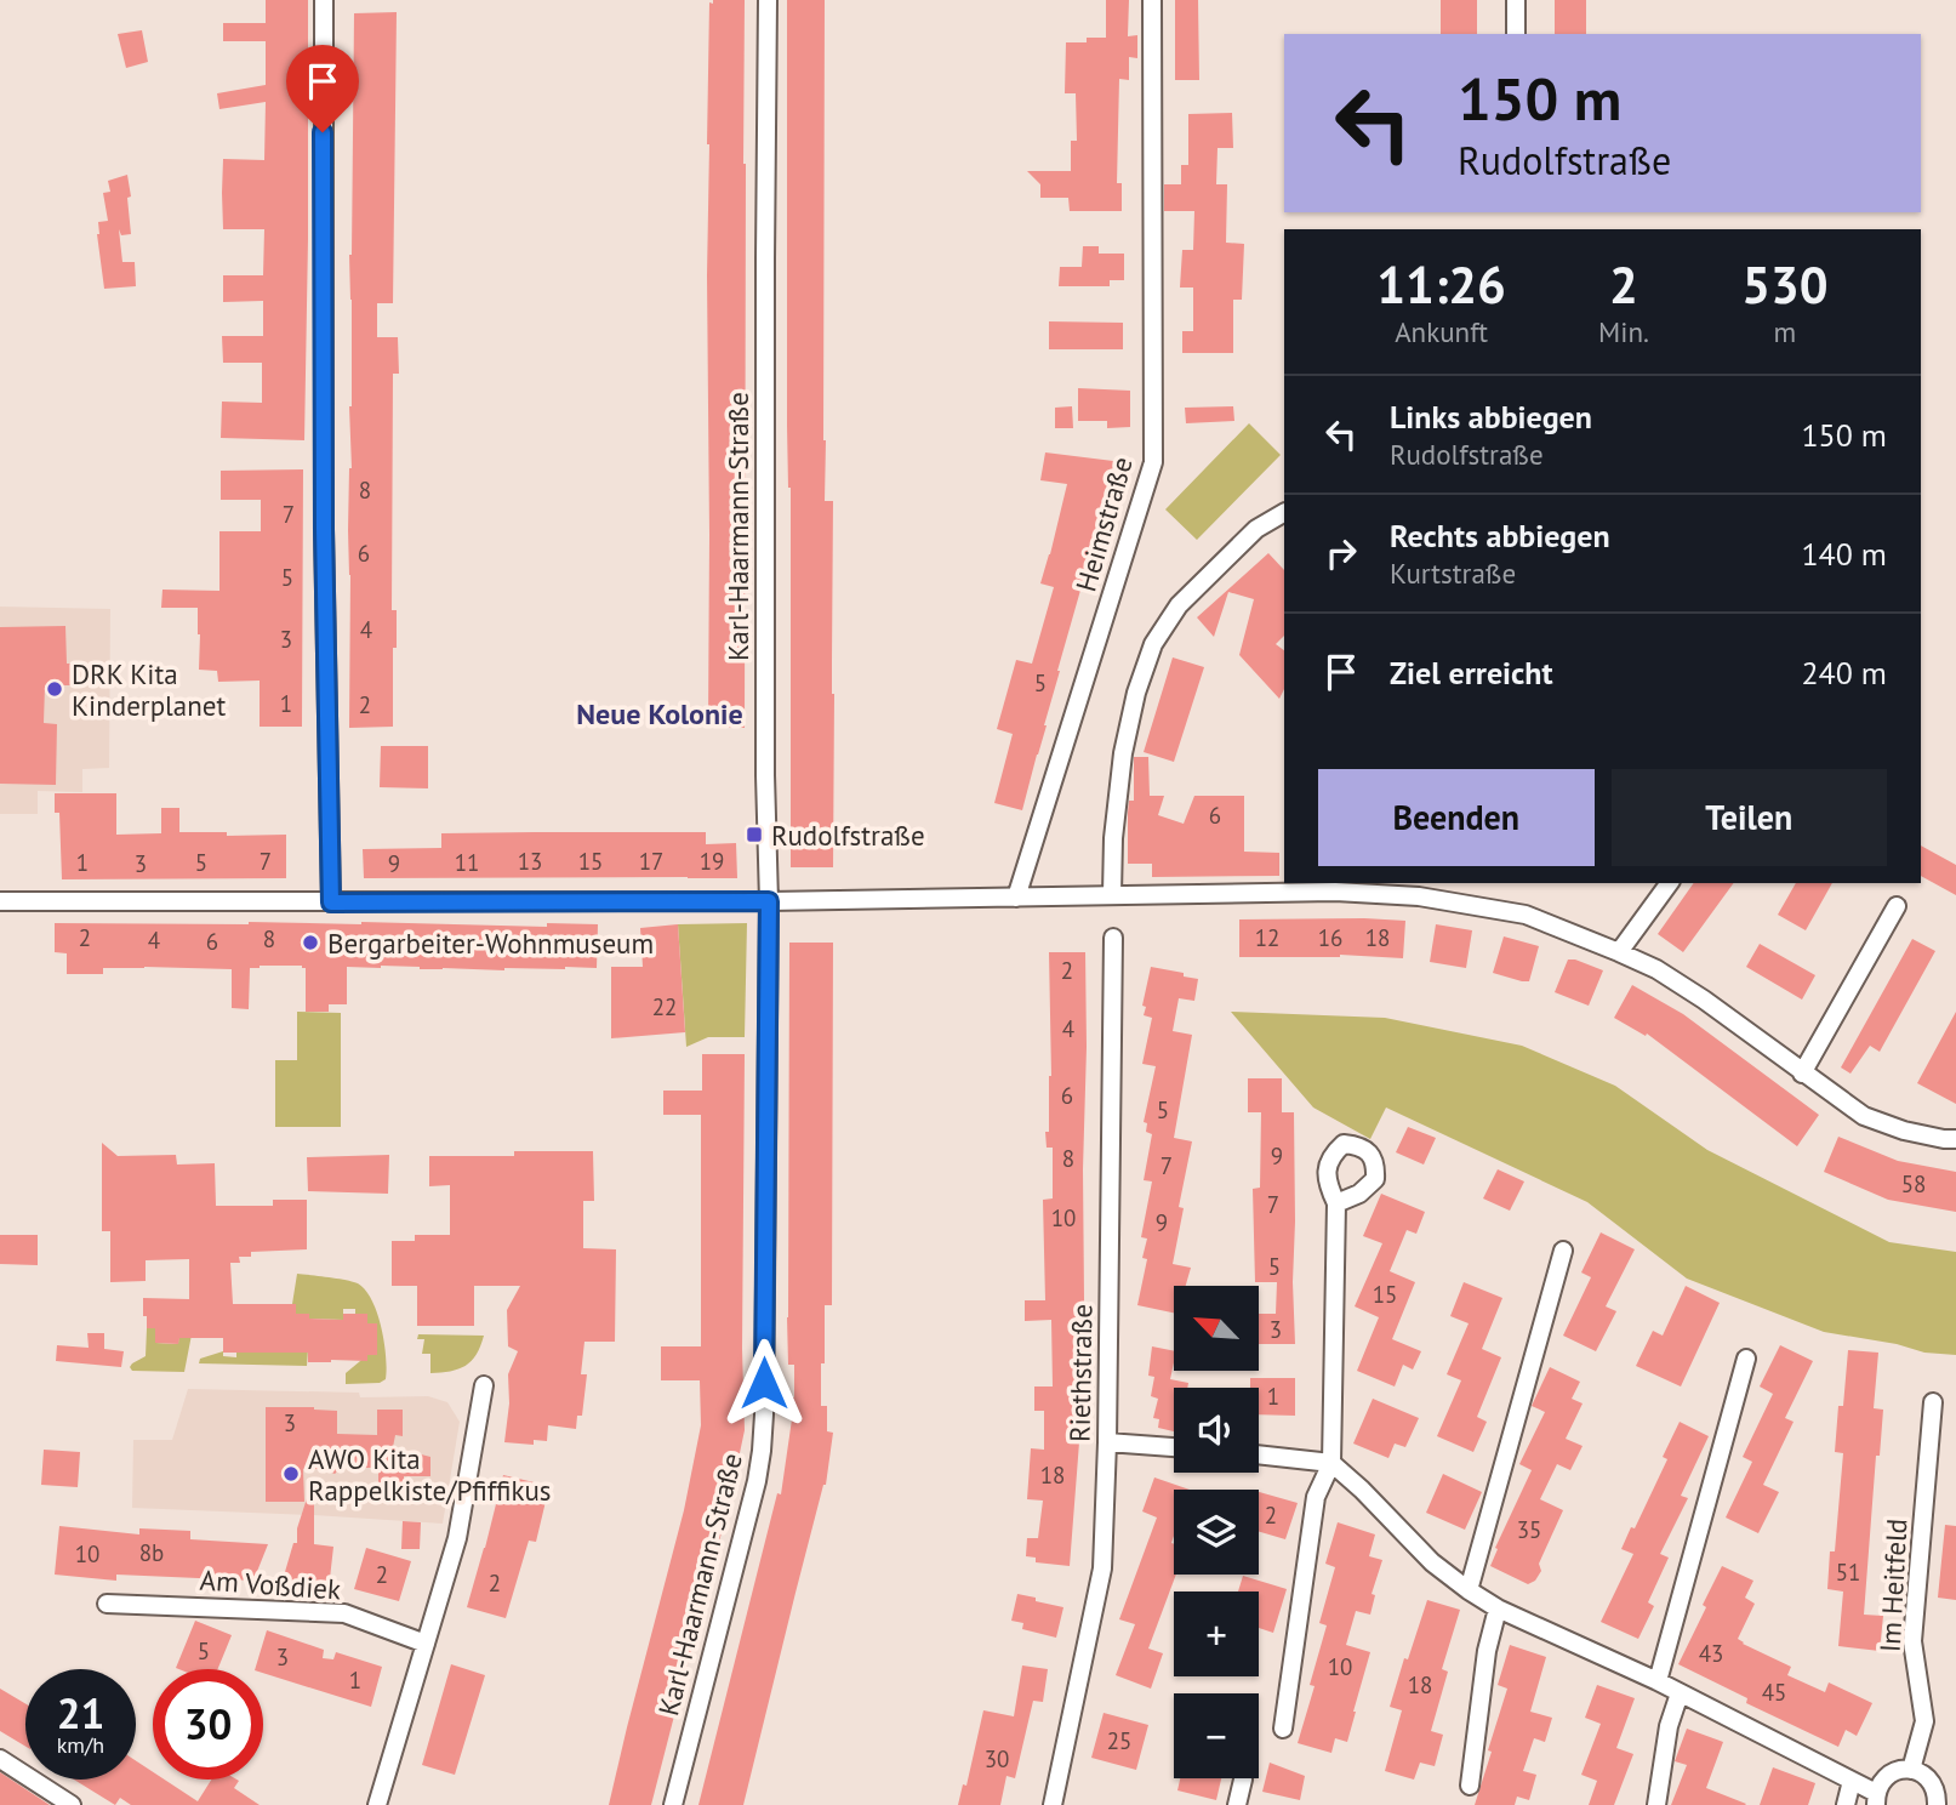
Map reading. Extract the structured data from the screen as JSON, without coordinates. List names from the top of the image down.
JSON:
{
  "streets": {
    "street": [
      "Heimstraße",
      "Karl-Haarmann-Straße",
      "Riethstraße",
      "Am Voßdiek",
      "Im Heitfeld"
    ]
  },
  "districts": ["Neue Kolonie"],
  "places": {
    "other": ["DRK Kita Kinderplanet", "Bergarbeiter-Wohnmuseum", "AWO Kita Rappelkiste/Pfiffikus"],
    "transit": ["Rudolfstraße"]
  },
  "house_numbers": [
    "8",
    "7",
    "6",
    "5",
    "4",
    "3",
    "5",
    "1",
    "2",
    "6",
    "7",
    "13",
    "15",
    "17",
    "19",
    "1",
    "5",
    "11",
    "3",
    "9",
    "2",
    "12",
    "16",
    "18",
    "8",
    "4",
    "6",
    "2",
    "22",
    "4",
    "6",
    "5",
    "9",
    "8",
    "7",
    "58",
    "7",
    "10",
    "9",
    "5",
    "15",
    "3",
    "1",
    "3",
    "18",
    "2",
    "35",
    "8b",
    "10",
    "51",
    "2",
    "2",
    "5",
    "43",
    "3",
    "10",
    "1",
    "18",
    "45",
    "25",
    "30"
  ],
  "north": "top left",
  "page": {
    "turn": ["150 m", "Rudolfstraße"],
    "eta": [
      "11:26",
      "Ankunft",
      "2",
      "Min.",
      "530",
      "m"
    ],
    "list": [
      {
        "name": "Links abbiegen",
        "note": "Rudolfstraße",
        "value": "150 m"
      },
      {
        "name": "Rechts abbiegen",
        "note": "Kurtstraße",
        "value": "140 m"
      },
      {
        "name": "Ziel erreicht",
        "value": "240 m"
      }
    ],
    "buttons": ["Beenden", "Teilen"],
    "map_buttons": ["+", "−"],
    "speed": "21 km/h",
    "limit": "30"
  }
}
